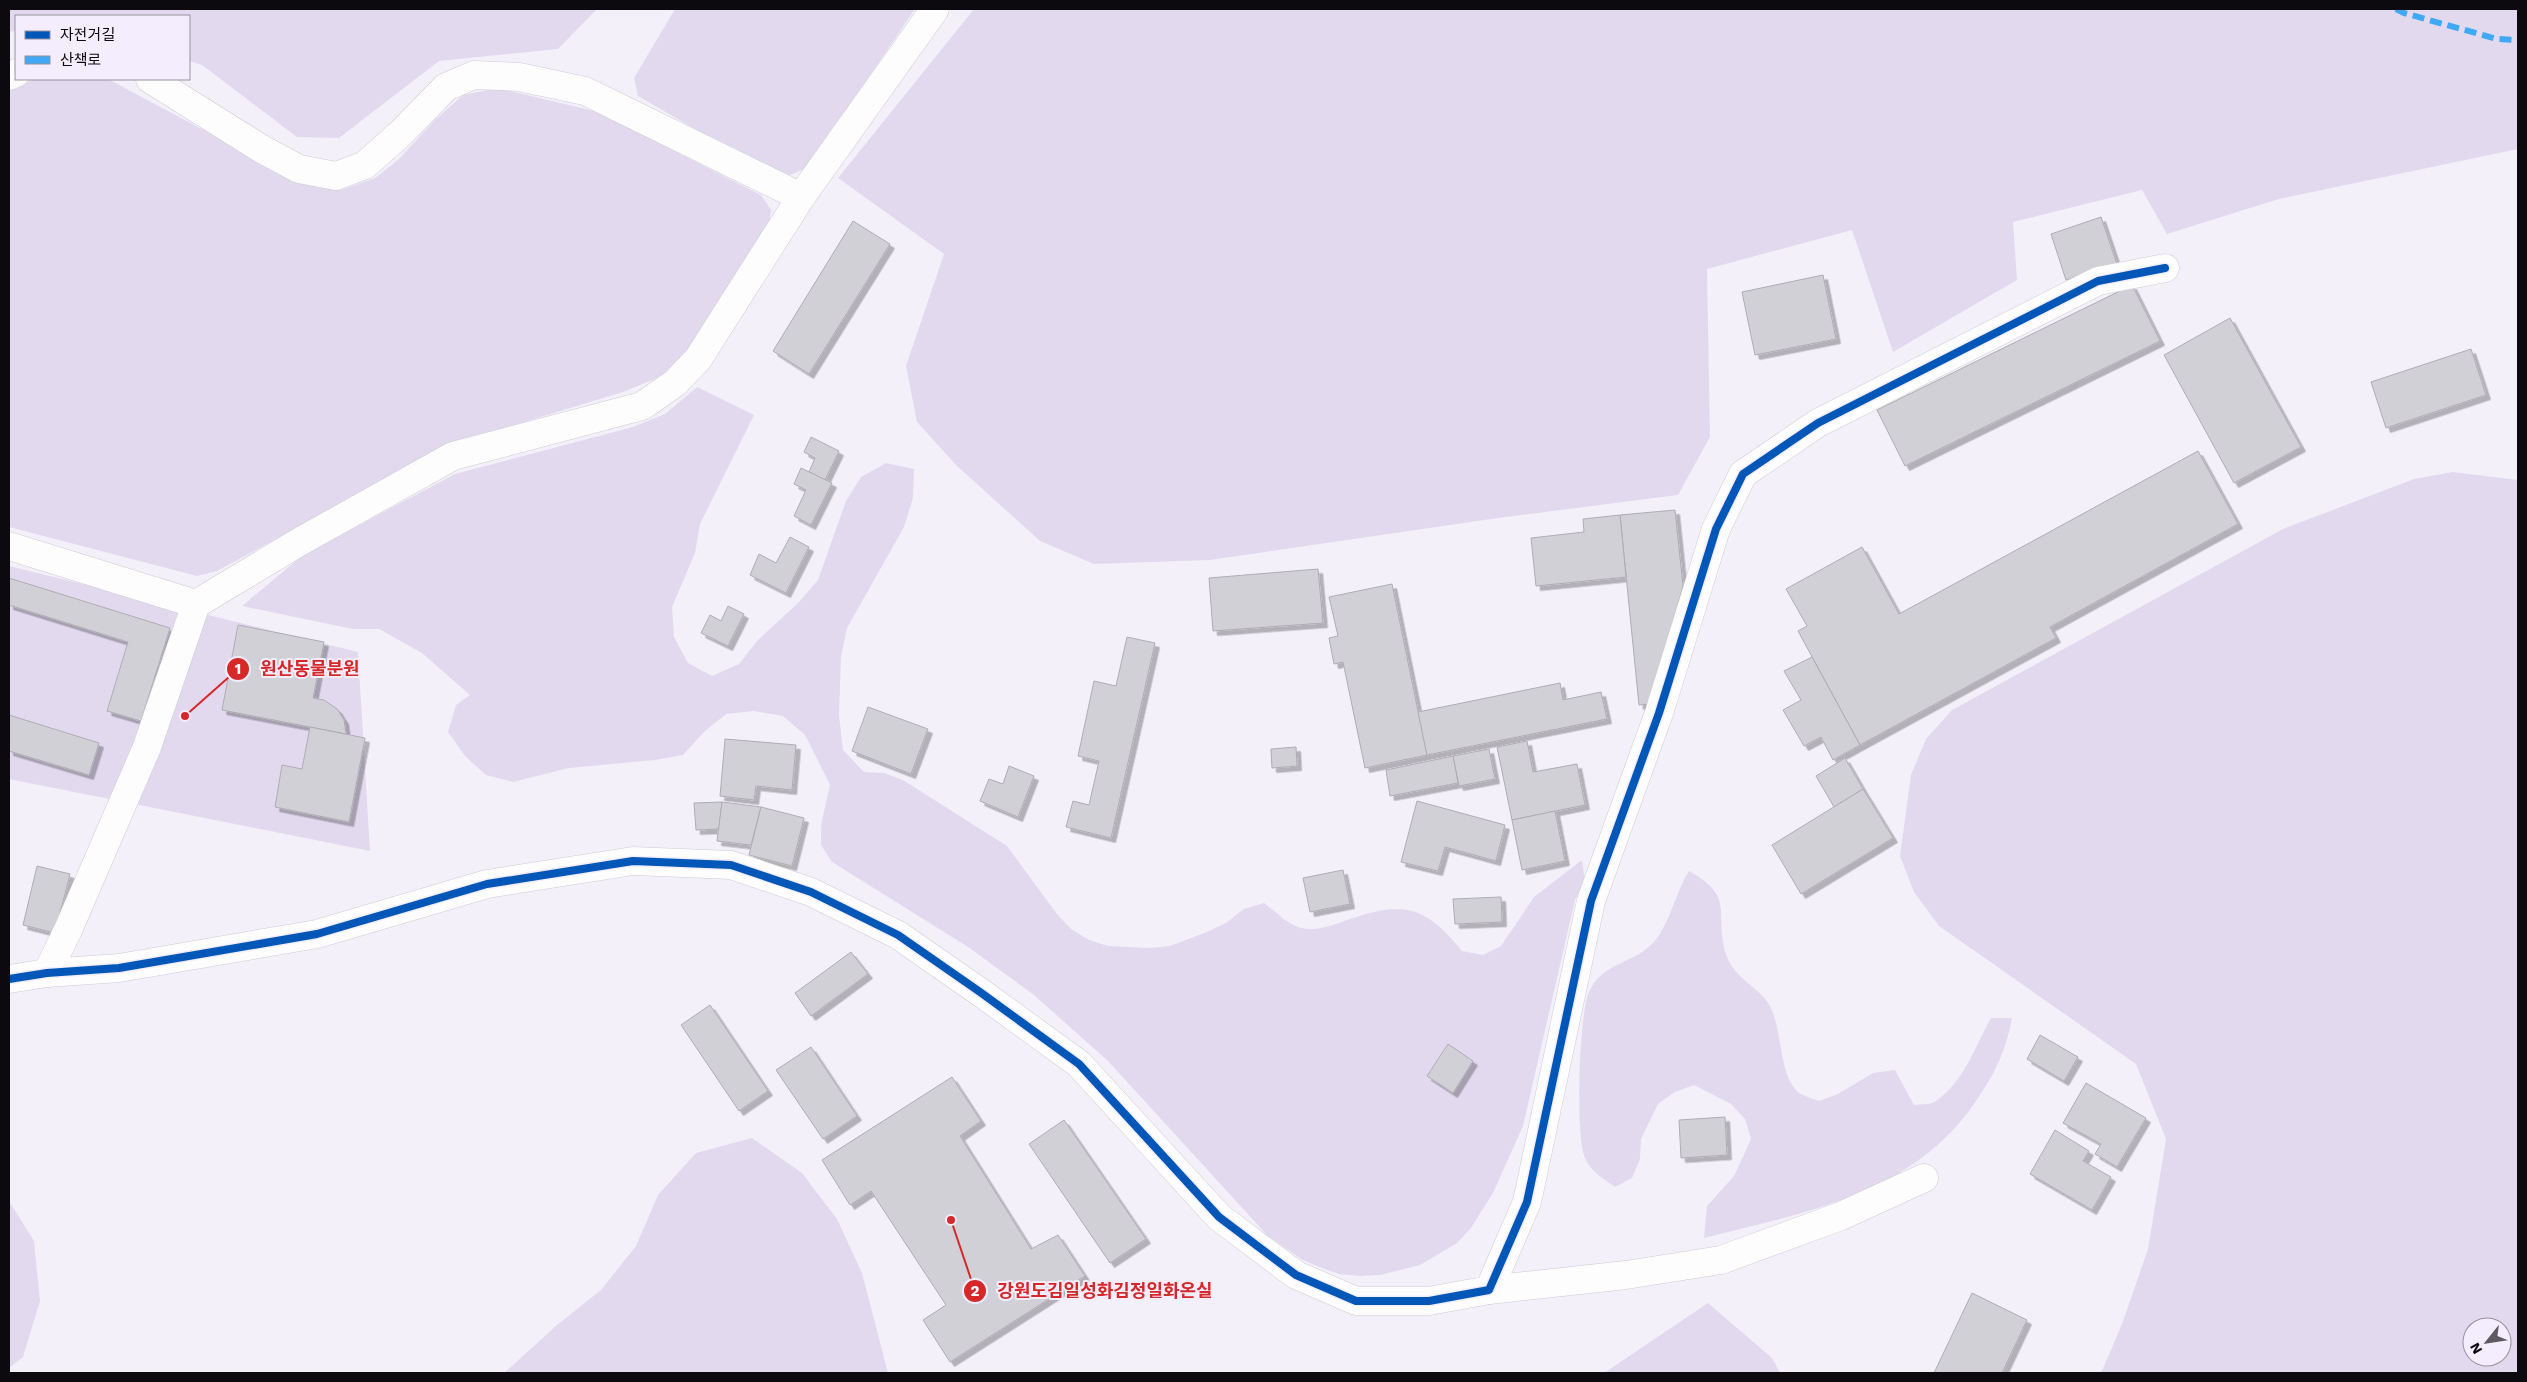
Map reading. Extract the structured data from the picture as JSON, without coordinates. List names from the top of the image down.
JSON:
{
  "places": ["원산동물분원", "강원도김일성화김정일화온실"],
  "legend": ["자전거길", "산책로"],
  "north": "bottom left"
}
